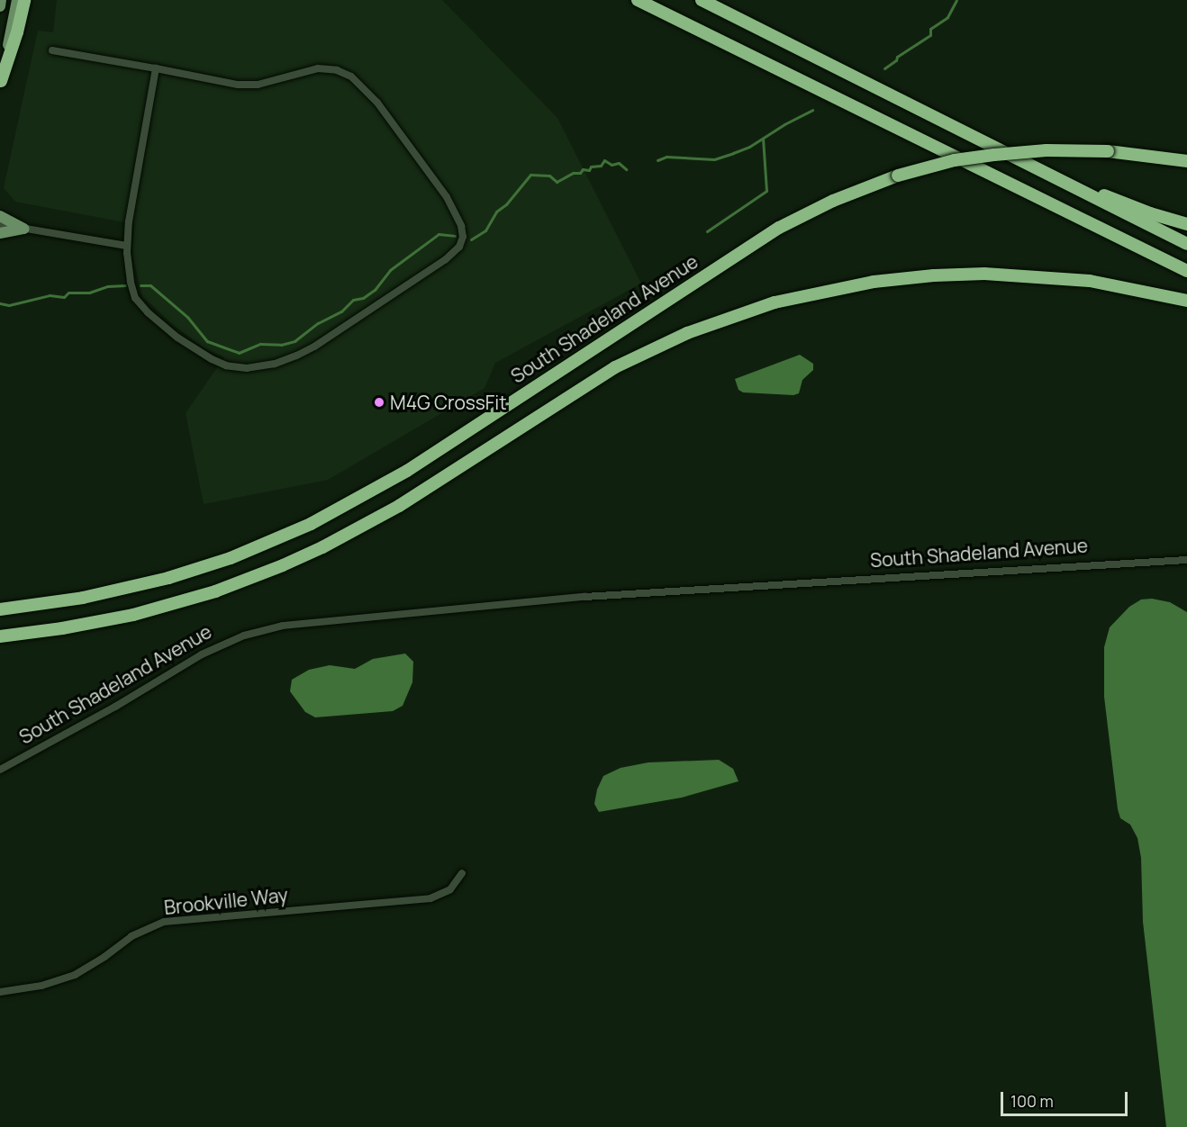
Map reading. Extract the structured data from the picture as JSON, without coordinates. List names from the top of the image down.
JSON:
{
  "streets": {
    "highway": ["South Shadeland Avenue"],
    "street": ["Brookville Way"]
  },
  "places": ["M4G CrossFit"],
  "scale_bar": "100 m"
}
